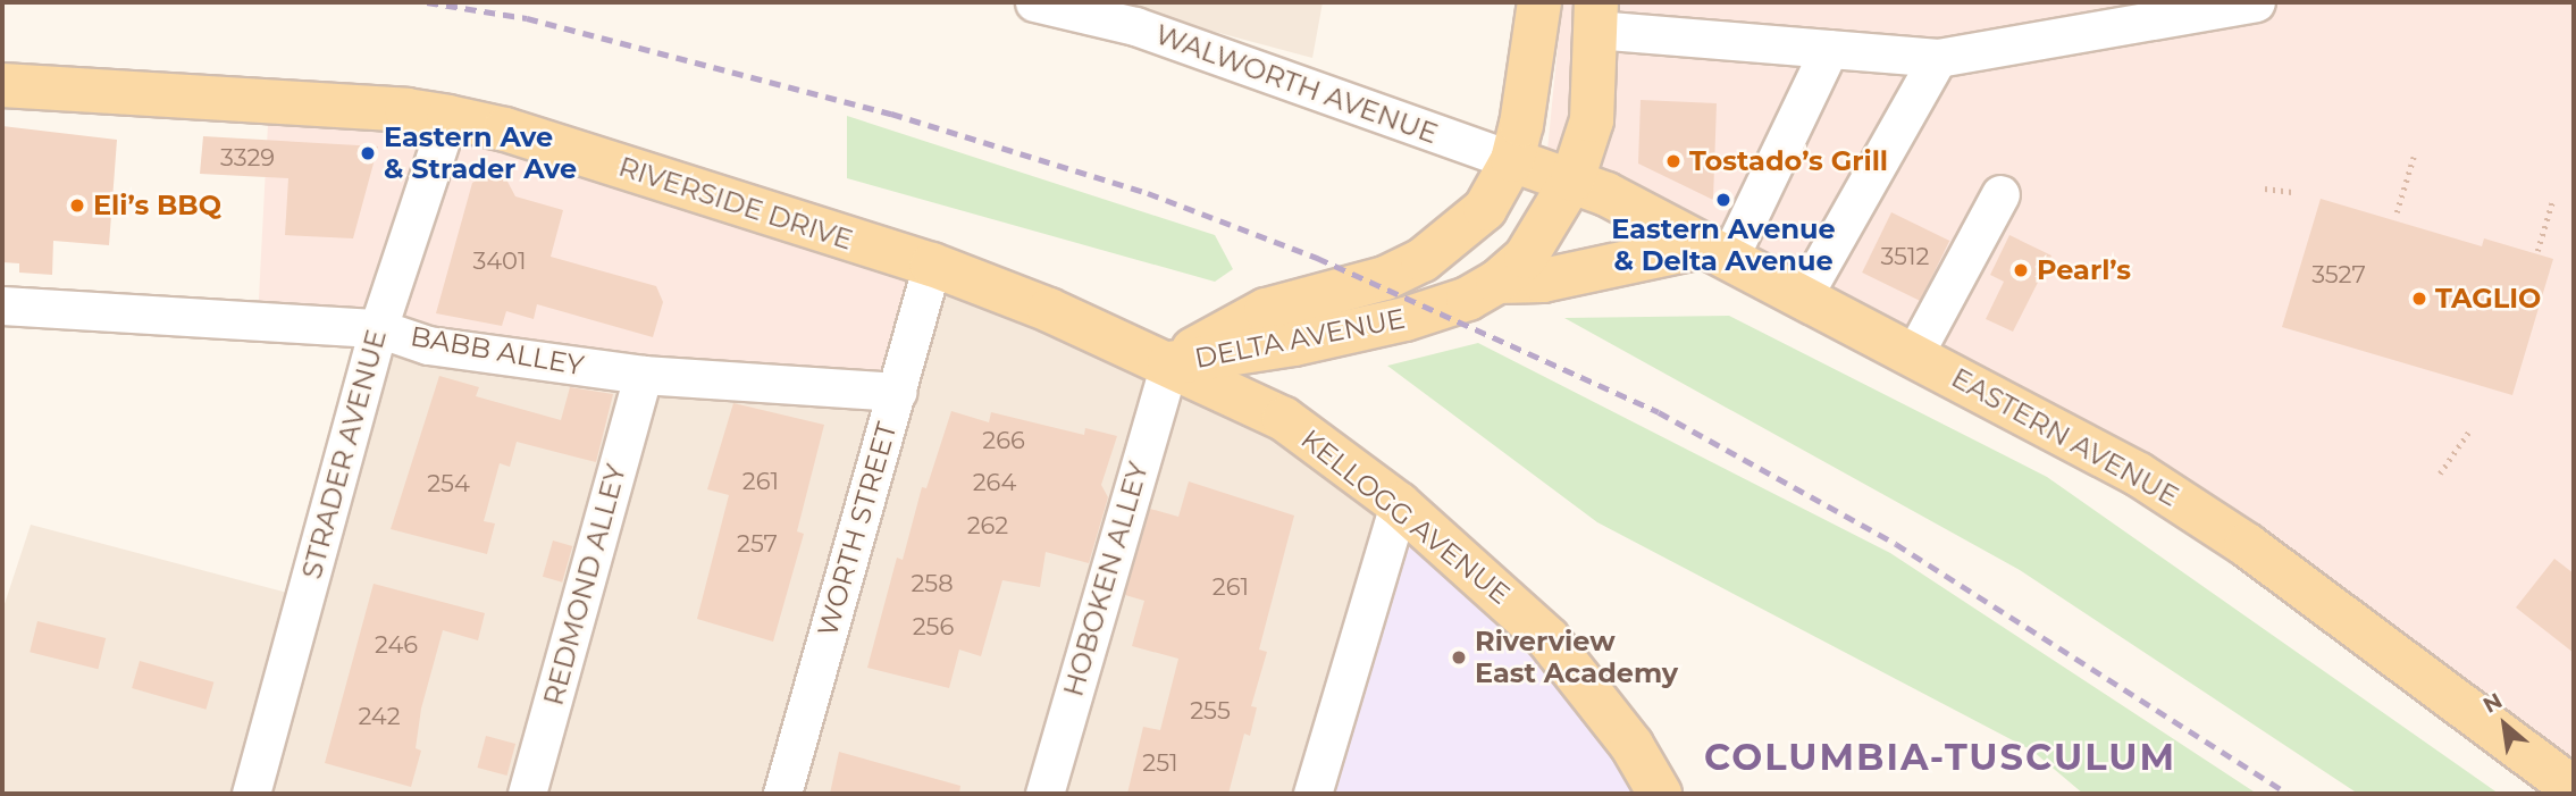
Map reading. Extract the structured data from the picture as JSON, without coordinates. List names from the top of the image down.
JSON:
{
  "streets": {
    "main road": [
      "RIVERSIDE DRIVE",
      "DELTA AVENUE",
      "EASTERN AVENUE",
      "KELLOGG AVENUE"
    ],
    "street": [
      "WALWORTH AVENUE",
      "BABB ALLEY",
      "STRADER AVENUE",
      "WORTH STREET",
      "HOBOKEN ALLEY",
      "REDMOND ALLEY"
    ]
  },
  "crossings": [
    ["WALWORTH AVENUE", "DELTA AVENUE"],
    ["WALWORTH AVENUE", "EASTERN AVENUE"],
    ["RIVERSIDE DRIVE", "DELTA AVENUE"],
    ["RIVERSIDE DRIVE", "STRADER AVENUE"],
    ["RIVERSIDE DRIVE", "KELLOGG AVENUE"],
    ["RIVERSIDE DRIVE", "WORTH STREET"],
    ["RIVERSIDE DRIVE", "HOBOKEN ALLEY"],
    ["DELTA AVENUE", "EASTERN AVENUE"],
    ["DELTA AVENUE", "KELLOGG AVENUE"],
    ["DELTA AVENUE", "HOBOKEN ALLEY"],
    ["BABB ALLEY", "STRADER AVENUE"],
    ["BABB ALLEY", "WORTH STREET"],
    ["BABB ALLEY", "REDMOND ALLEY"],
    ["KELLOGG AVENUE", "HOBOKEN ALLEY"]
  ],
  "districts": ["COLUMBIA-TUSCULUM"],
  "places": [
    "Eastern Ave & Strader Ave",
    "Tostado’s Grill",
    "Eastern Avenue & Delta Avenue",
    "Eli’s BBQ",
    "Pearl’s",
    "TAGLIO",
    "Riverview East Academy"
  ],
  "house_numbers": [
    "3329",
    "3512",
    "3401",
    "3527",
    "266",
    "261",
    "264",
    "254",
    "262",
    "257",
    "258",
    "261",
    "256",
    "246",
    "255",
    "242",
    "251"
  ],
  "north": "top left"
}
